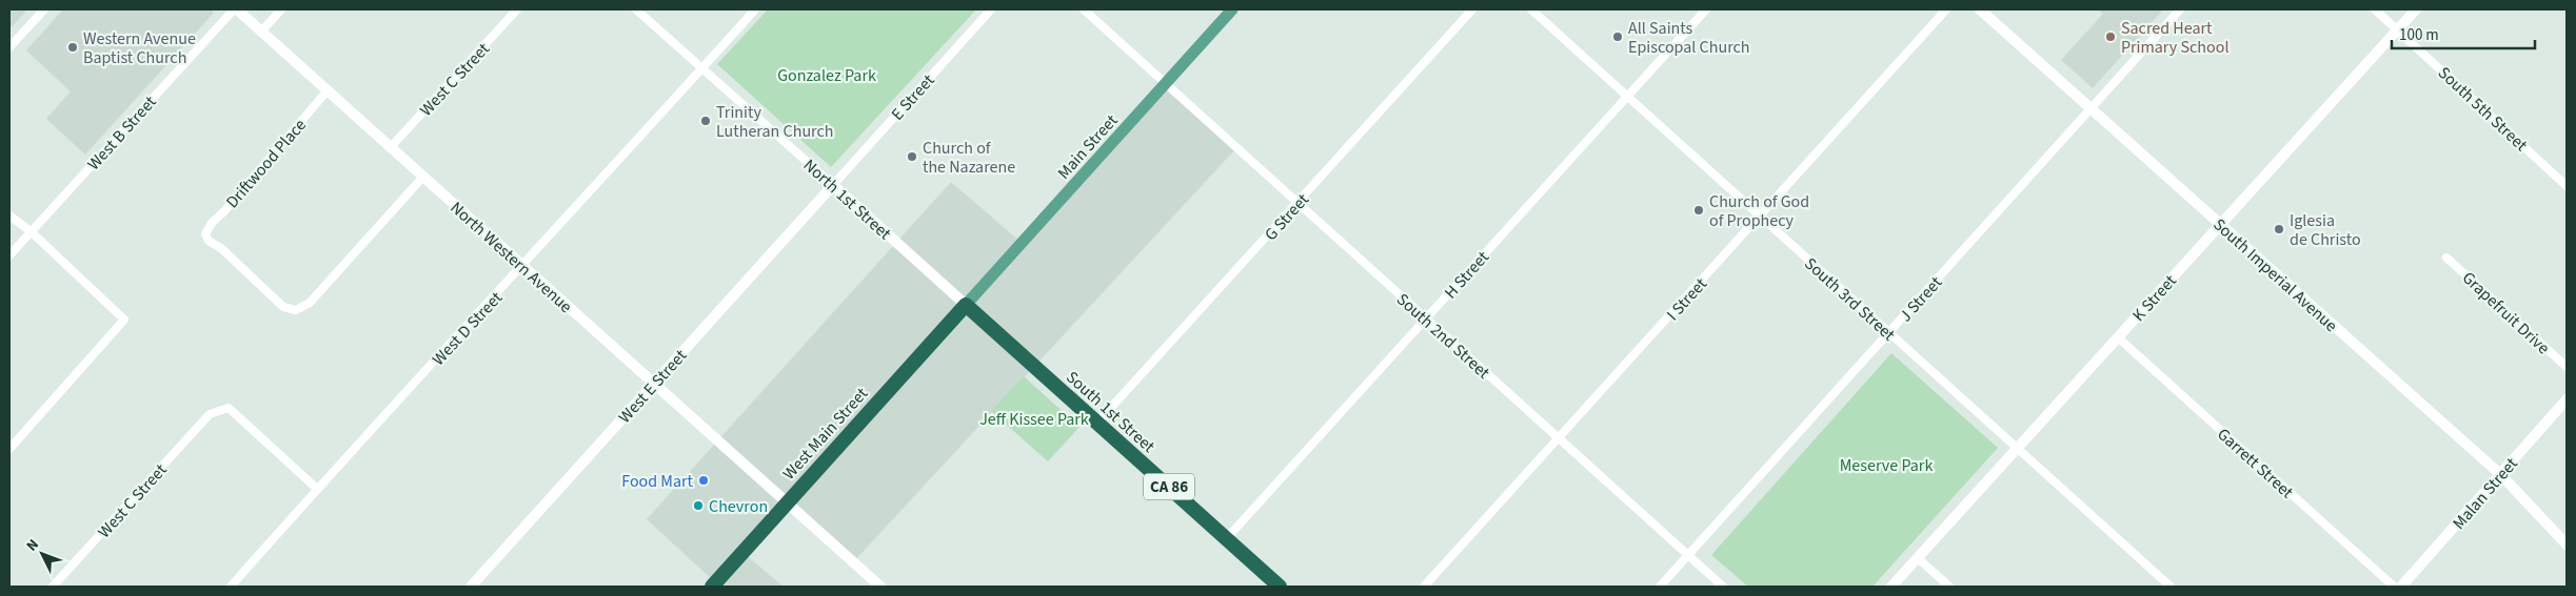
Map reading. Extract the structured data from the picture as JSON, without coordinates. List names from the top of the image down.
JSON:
{
  "streets": {
    "highway": ["South 1st Street", "West Main Street", "CA 86"],
    "main road": ["Main Street"],
    "street": [
      "West C Street",
      "E Street",
      "South 5th Street",
      "West B Street",
      "Driftwood Place",
      "North 1st Street",
      "G Street",
      "North Western Avenue",
      "H Street",
      "South Imperial Avenue",
      "K Street",
      "I Street",
      "South 3rd Street",
      "J Street",
      "Grapefruit Drive",
      "West D Street",
      "South 2nd Street",
      "West E Street",
      "Garrett Street",
      "Malan Street"
    ]
  },
  "crossings": [
    ["West C Street", "North Western Avenue"],
    ["West C Street", "West D Street"],
    ["E Street", "North 1st Street"],
    ["E Street", "West E Street"],
    ["South 5th Street", "K Street"],
    ["West B Street", "North Western Avenue"],
    ["Main Street", "North 1st Street"],
    ["Main Street", "South 2nd Street"],
    ["Main Street", "South 1st Street"],
    ["Main Street", "West Main Street"],
    ["Driftwood Place", "North Western Avenue"],
    ["North 1st Street", "West D Street"],
    ["North 1st Street", "West E Street"],
    ["North 1st Street", "South 1st Street"],
    ["North 1st Street", "West Main Street"],
    ["G Street", "South 2nd Street"],
    ["G Street", "South 1st Street"],
    ["North Western Avenue", "West D Street"],
    ["North Western Avenue", "West E Street"],
    ["North Western Avenue", "West Main Street"],
    ["H Street", "South 3rd Street"],
    ["H Street", "South 2nd Street"],
    ["H Street", "South 1st Street"],
    ["South Imperial Avenue", "K Street"],
    ["South Imperial Avenue", "J Street"],
    ["South Imperial Avenue", "Malan Street"],
    ["K Street", "South 3rd Street"],
    ["K Street", "Garrett Street"],
    ["I Street", "South 3rd Street"],
    ["I Street", "South 2nd Street"],
    ["South 3rd Street", "J Street"],
    ["J Street", "South 2nd Street"],
    ["South 1st Street", "West Main Street"]
  ],
  "parks": ["Gonzalez Park", "Jeff Kissee Park", "Meserve Park"],
  "places": [
    "All Saints Episcopal Church",
    "Sacred Heart Primary School",
    "Western Avenue Baptist Church",
    "Trinity Lutheran Church",
    "Church of the Nazarene",
    "Church of God of Prophecy",
    "Iglesia de Christo",
    "Food Mart",
    "Chevron"
  ],
  "scale_bar": "100 m",
  "north": "top left"
}
